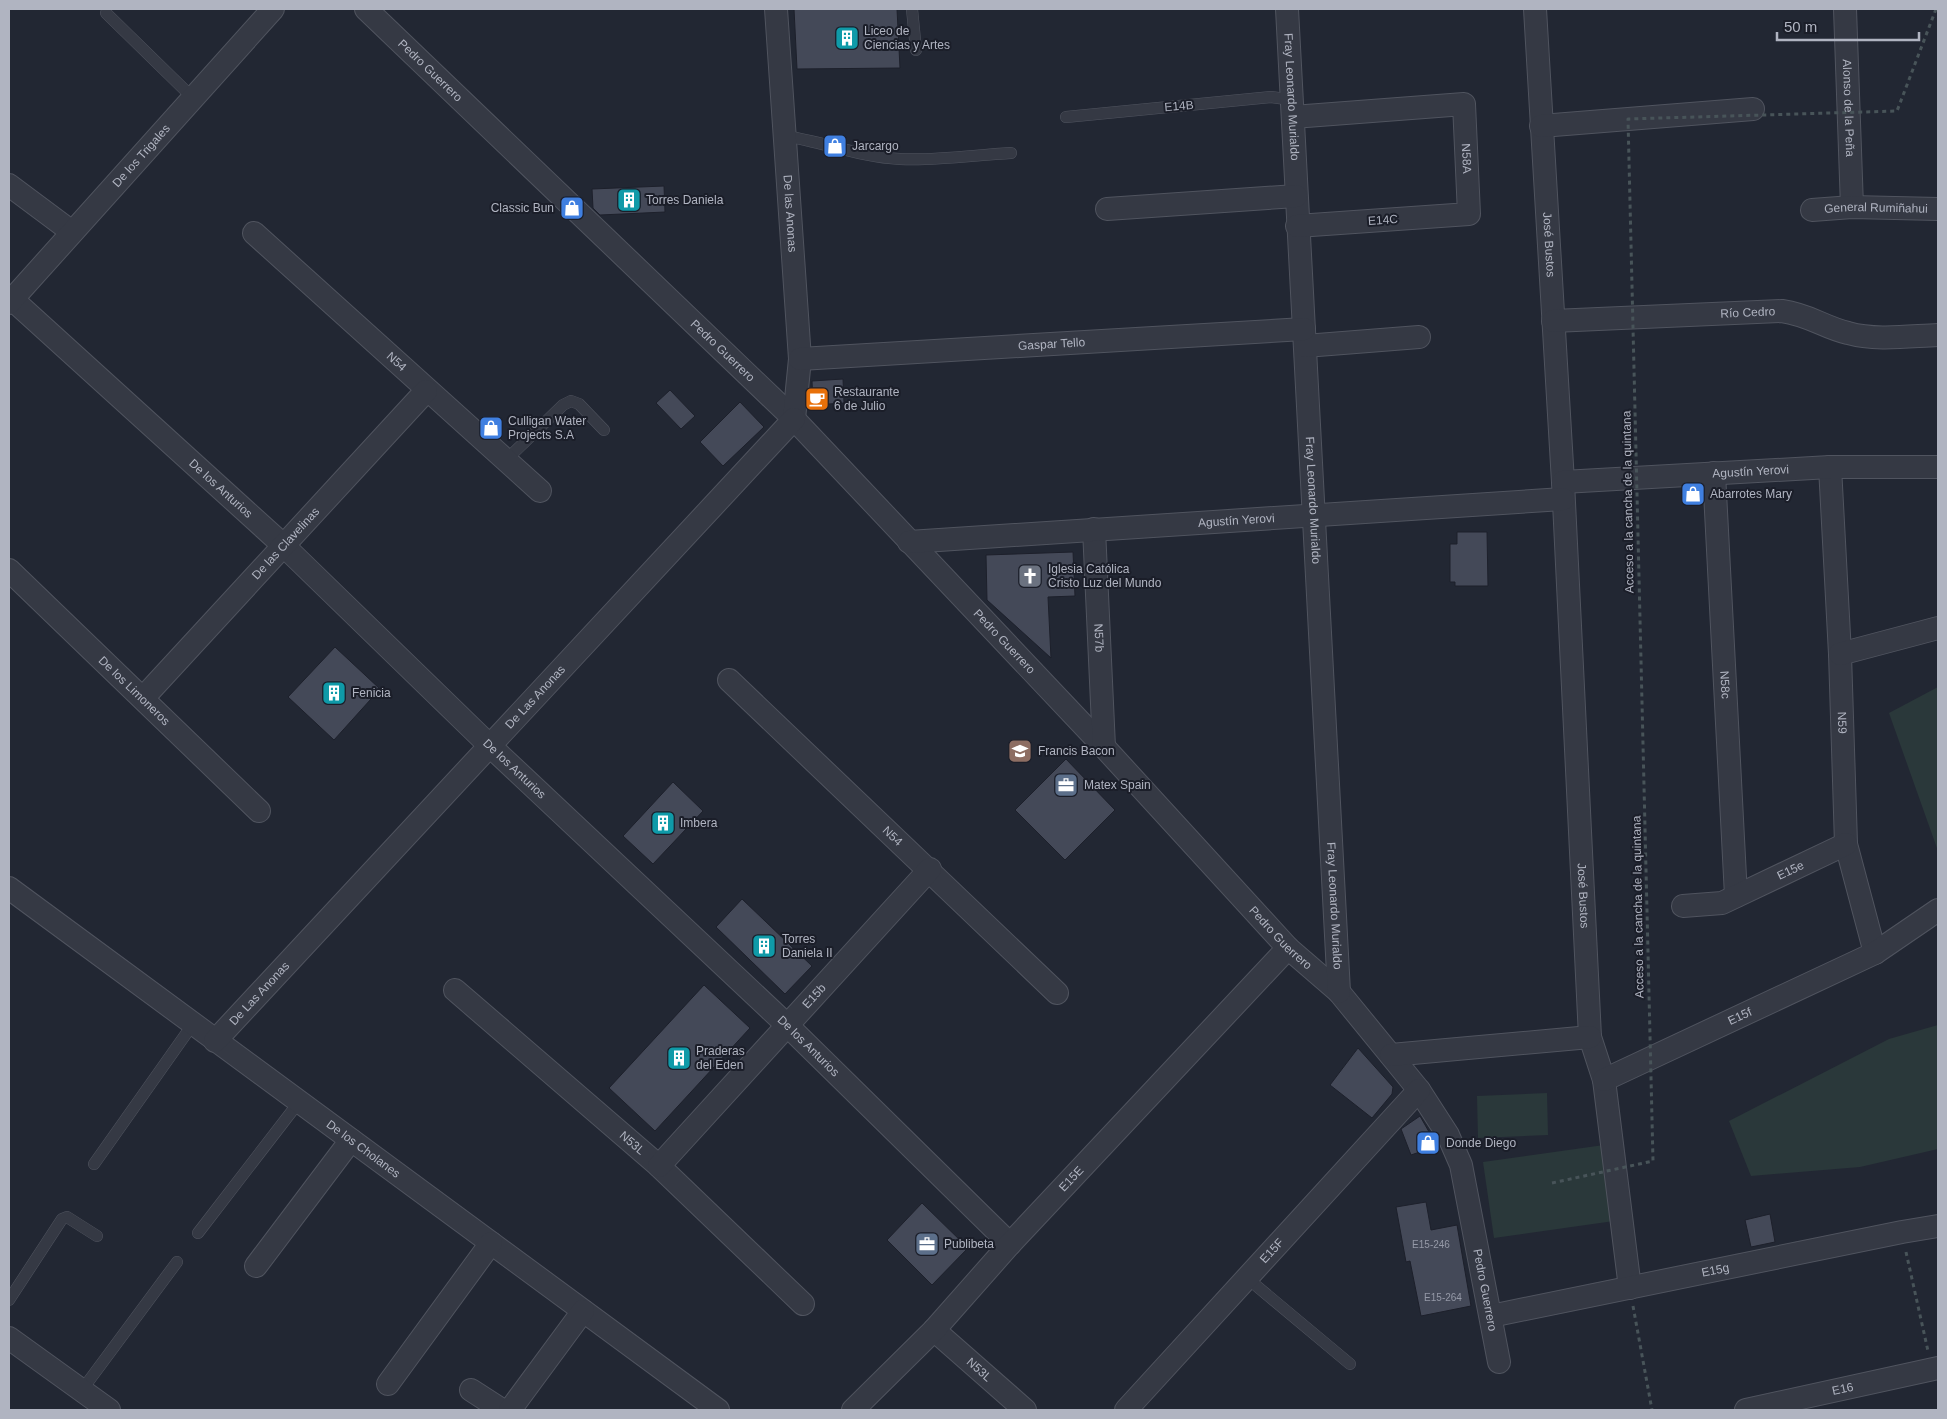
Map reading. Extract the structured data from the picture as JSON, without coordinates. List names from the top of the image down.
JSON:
{
  "streets": {
    "street": [
      "Pedro Guerrero",
      "Fray Leonardo Murialdo",
      "Alonso de la Peña",
      "De los Trigales",
      "N58A",
      "General Rumiñahui",
      "De las Anonas",
      "E14C",
      "José Bustos",
      "Río Cedro",
      "Gaspar Tello",
      "N54",
      "Agustín Yerovi",
      "De los Anturios",
      "De las Clavelinas",
      "N57b",
      "N58c",
      "De los Limoneros",
      "De Las Anonas",
      "N59",
      "E15e",
      "E15b",
      "E15f",
      "N53L",
      "De los Cholanes",
      "E15E",
      "E15F",
      "E15g",
      "E16"
    ],
    "lane": ["E14B"],
    "path": ["Acceso a la cancha de la quintana"]
  },
  "crossings": [
    ["Pedro Guerrero", "Fray Leonardo Murialdo"],
    ["Pedro Guerrero", "De las Anonas"],
    ["Pedro Guerrero", "Agustín Yerovi"],
    ["Pedro Guerrero", "N57b"],
    ["Pedro Guerrero", "De Las Anonas"],
    ["Pedro Guerrero", "E15E"],
    ["Pedro Guerrero", "E15F"],
    ["Pedro Guerrero", "E15g"],
    ["Fray Leonardo Murialdo", "E14B"],
    ["Fray Leonardo Murialdo", "N58A"],
    ["Fray Leonardo Murialdo", "E14C"],
    ["Fray Leonardo Murialdo", "Gaspar Tello"],
    ["Fray Leonardo Murialdo", "Agustín Yerovi"],
    ["E14B", "N58A"],
    ["Alonso de la Peña", "General Rumiñahui"],
    ["De los Trigales", "De los Anturios"],
    ["N58A", "E14C"],
    ["De las Anonas", "Gaspar Tello"],
    ["De las Anonas", "De Las Anonas"],
    ["José Bustos", "Río Cedro"],
    ["José Bustos", "Agustín Yerovi"],
    ["José Bustos", "E15f"],
    ["José Bustos", "E15g"],
    ["N54", "De las Clavelinas"],
    ["N54", "E15b"],
    ["Agustín Yerovi", "N57b"],
    ["Agustín Yerovi", "N58c"],
    ["Agustín Yerovi", "N59"],
    ["De los Anturios", "De las Clavelinas"],
    ["De los Anturios", "De Las Anonas"],
    ["De los Anturios", "E15b"],
    ["De los Anturios", "E15E"],
    ["De las Clavelinas", "De los Limoneros"],
    ["N58c", "E15e"],
    ["De Las Anonas", "De los Cholanes"],
    ["N59", "E15e"],
    ["N59", "E15f"],
    ["E15b", "N53L"],
    ["N53L", "E15E"]
  ],
  "places": {
    "building": [
      "Liceo de Ciencias y Artes",
      "Torres Daniela",
      "Fenicia",
      "Imbera",
      "Torres Daniela II",
      "Praderas del Eden"
    ],
    "shop": [
      "Jarcargo",
      "Classic Bun",
      "Culligan Water Projects S.A",
      "Abarrotes Mary",
      "Donde Diego"
    ],
    "cafe": ["Restaurante 6 de Julio"],
    "church": ["Iglesia Católica Cristo Luz del Mundo"],
    "school or university": ["Francis Bacon"],
    "office": ["Matex Spain", "Publibeta"]
  },
  "house_numbers": ["E15-246", "E15-264"],
  "scale_bar": "50 m"
}
